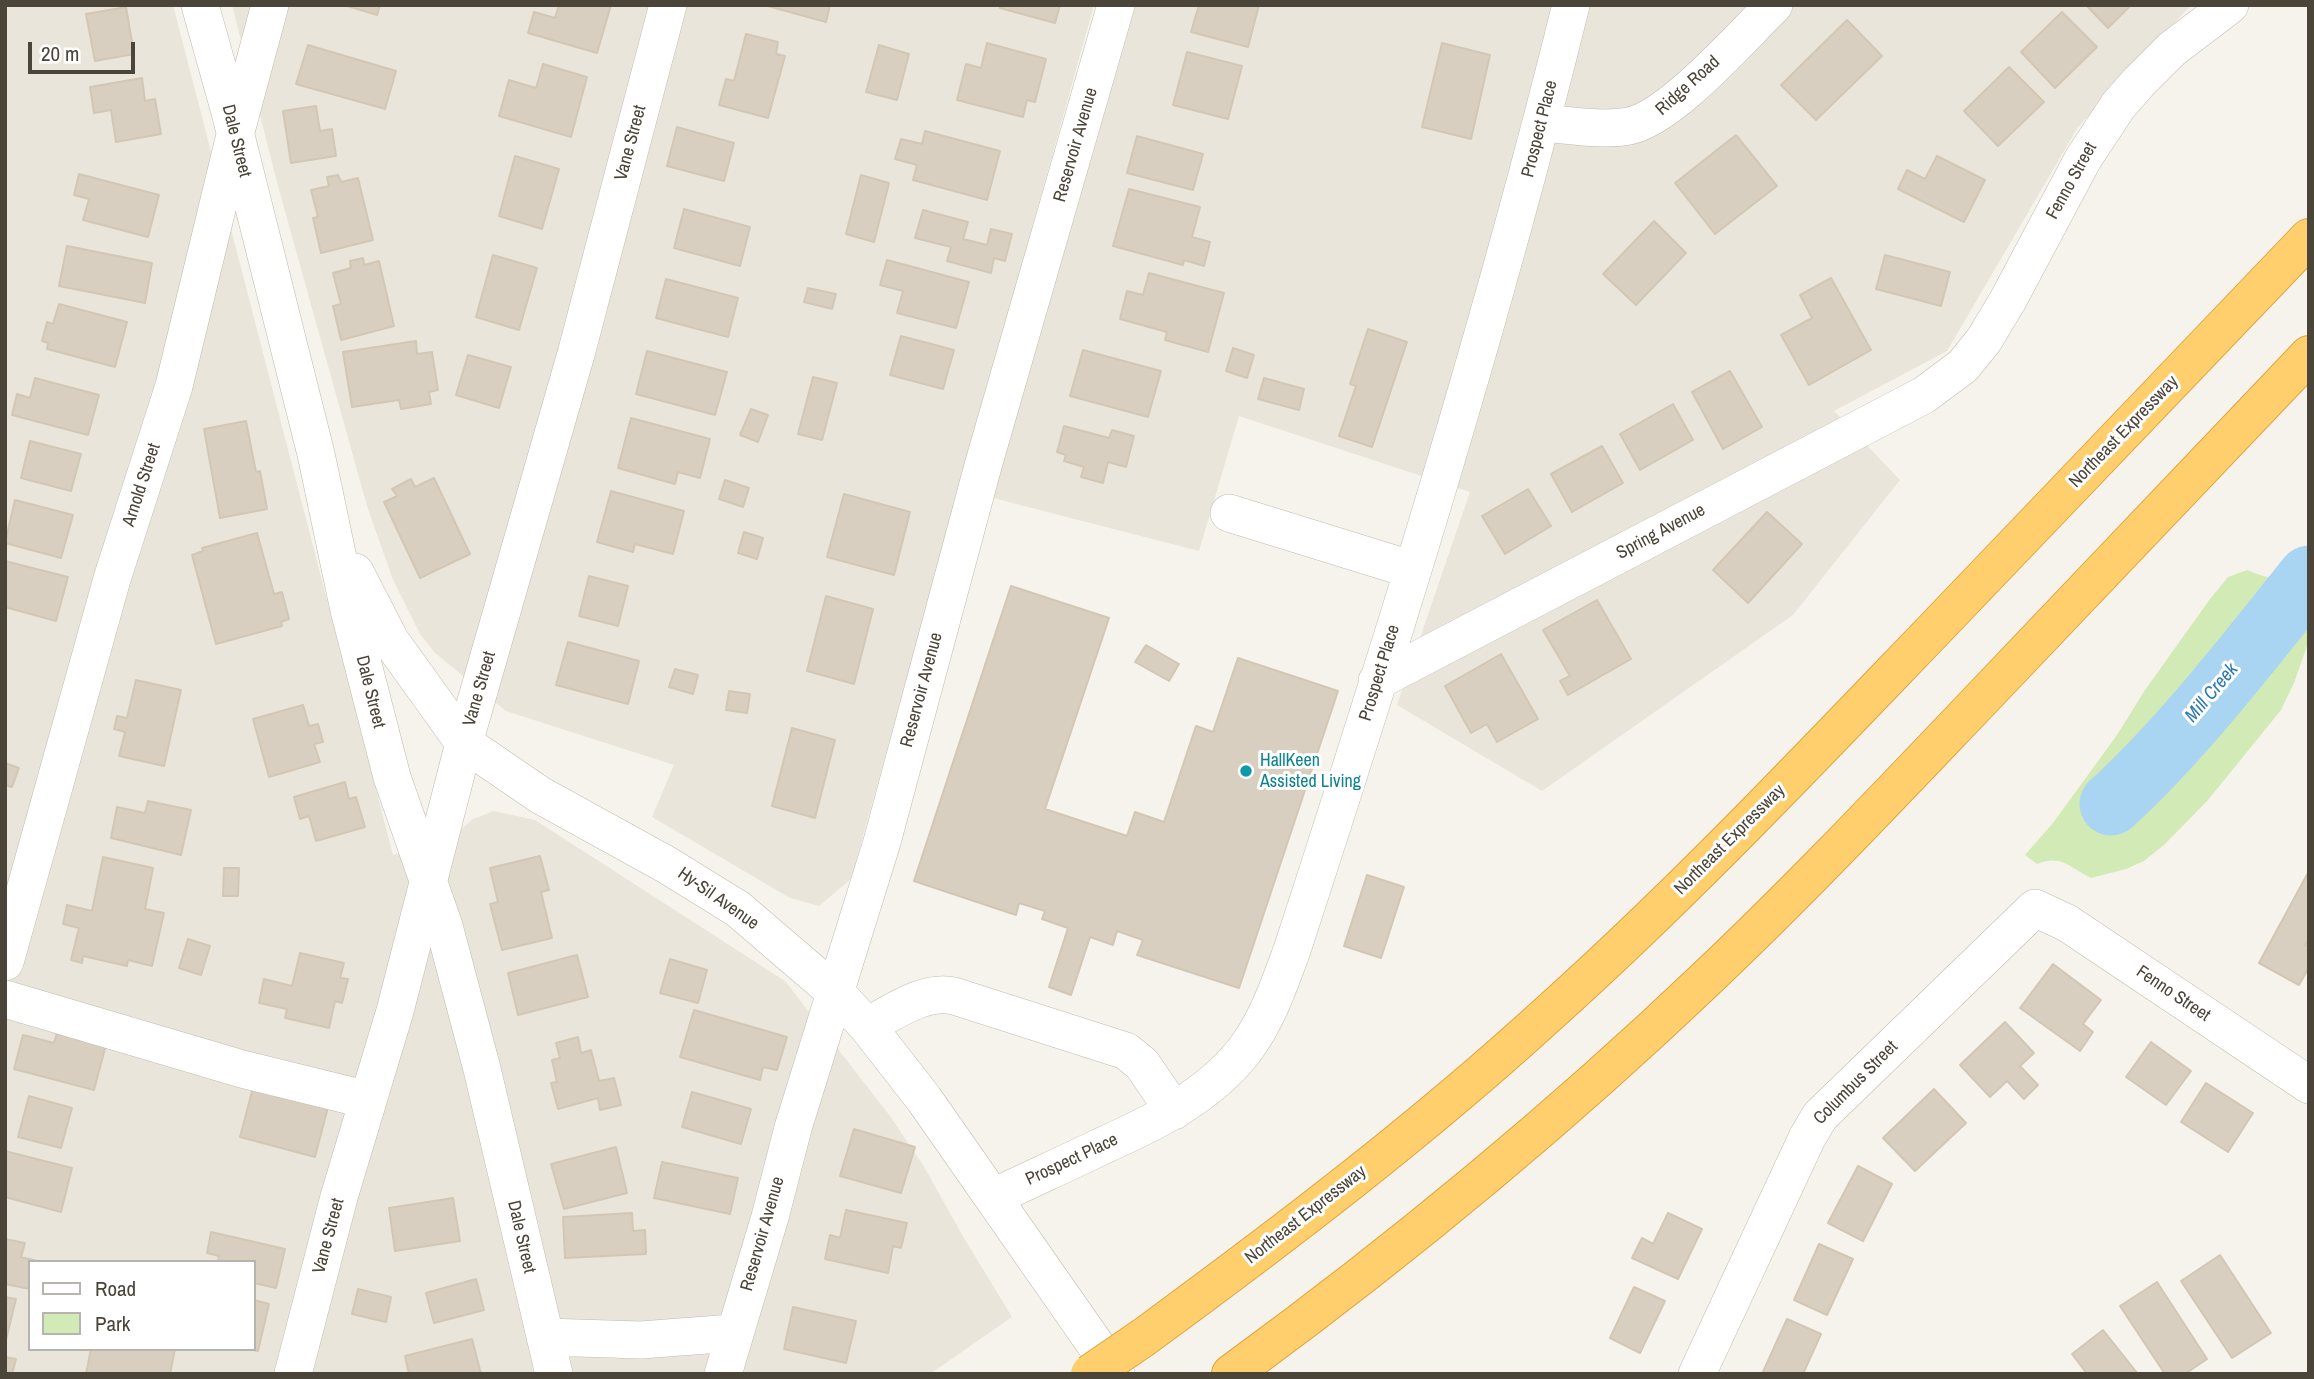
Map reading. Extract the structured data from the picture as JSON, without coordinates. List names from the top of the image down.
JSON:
{
  "streets": {
    "highway": ["Northeast Expressway"],
    "street": [
      "Ridge Road",
      "Prospect Place",
      "Dale Street",
      "Vane Street",
      "Reservoir Avenue",
      "Fenno Street",
      "Arnold Street",
      "Spring Avenue",
      "Hy-Sil Avenue",
      "Columbus Street"
    ]
  },
  "crossings": [
    ["Ridge Road", "Prospect Place"],
    ["Prospect Place", "Spring Avenue"],
    ["Prospect Place", "Hy-Sil Avenue"],
    ["Dale Street", "Vane Street"],
    ["Dale Street", "Arnold Street"],
    ["Dale Street", "Hy-Sil Avenue"],
    ["Vane Street", "Hy-Sil Avenue"],
    ["Reservoir Avenue", "Hy-Sil Avenue"],
    ["Fenno Street", "Spring Avenue"],
    ["Fenno Street", "Columbus Street"]
  ],
  "water": ["Mill Creek"],
  "places": ["HallKeen Assisted Living"],
  "legend": ["Road", "Park"],
  "scale_bar": "20 m"
}
